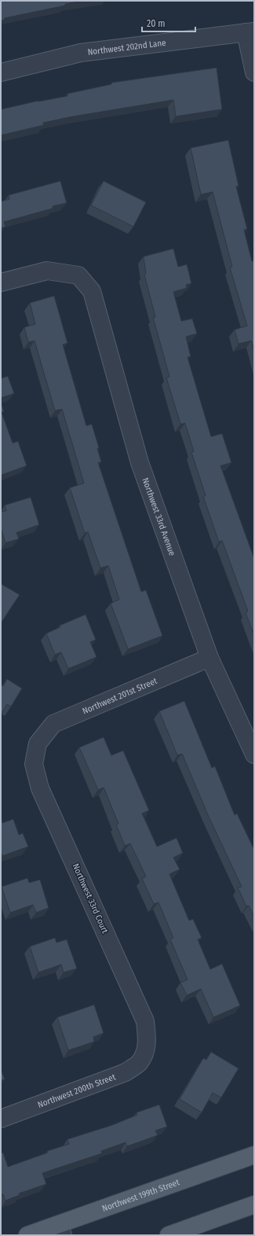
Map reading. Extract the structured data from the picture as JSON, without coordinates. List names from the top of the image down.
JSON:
{
  "streets": {
    "main road": ["Northwest 199th Street"],
    "street": [
      "Northwest 202nd Lane",
      "Northwest 33rd Avenue",
      "Northwest 201st Street",
      "Northwest 33rd Court",
      "Northwest 200th Street"
    ]
  },
  "crossings": [
    ["Northwest 33rd Avenue", "Northwest 201st Street"],
    ["Northwest 201st Street", "Northwest 33rd Court"],
    ["Northwest 33rd Court", "Northwest 200th Street"]
  ],
  "scale_bar": "20 m"
}
